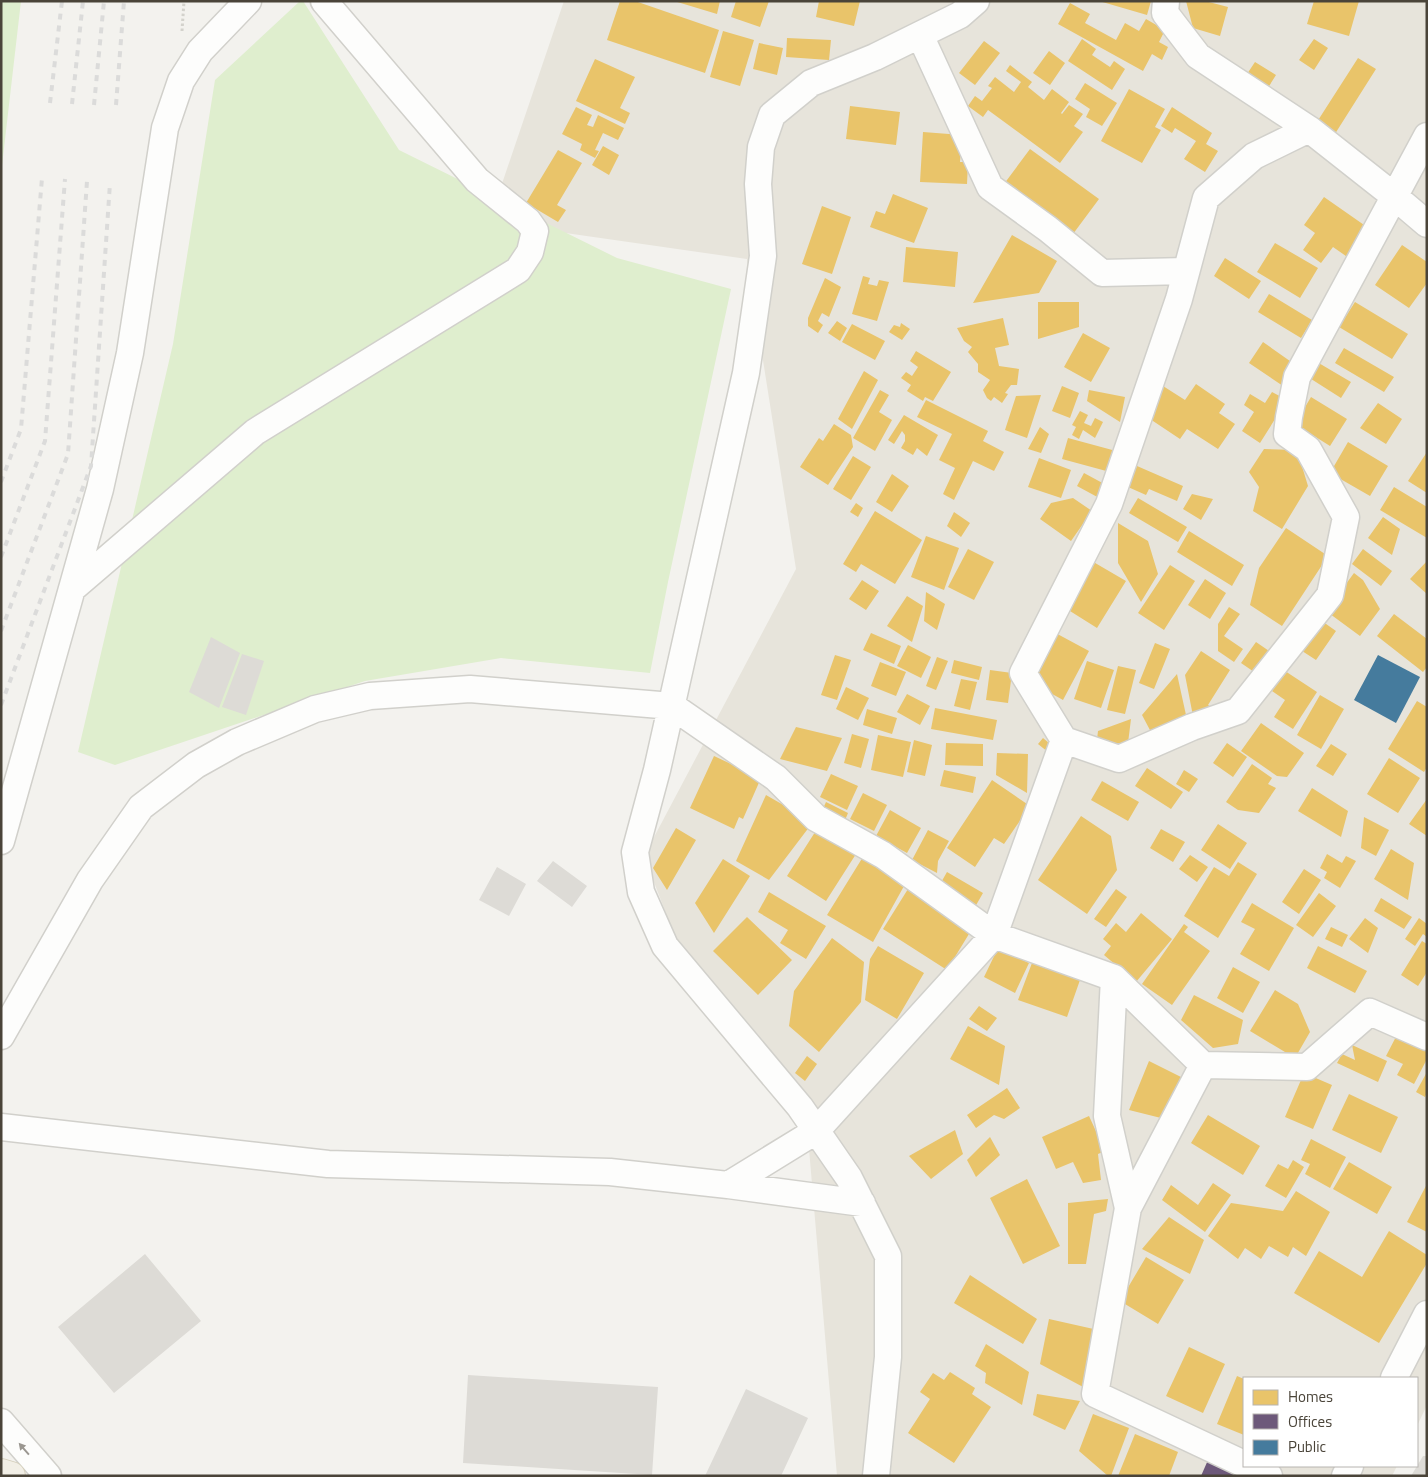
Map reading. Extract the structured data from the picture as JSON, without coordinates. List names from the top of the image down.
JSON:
{
  "legend": ["Homes", "Offices", "Public"]
}
